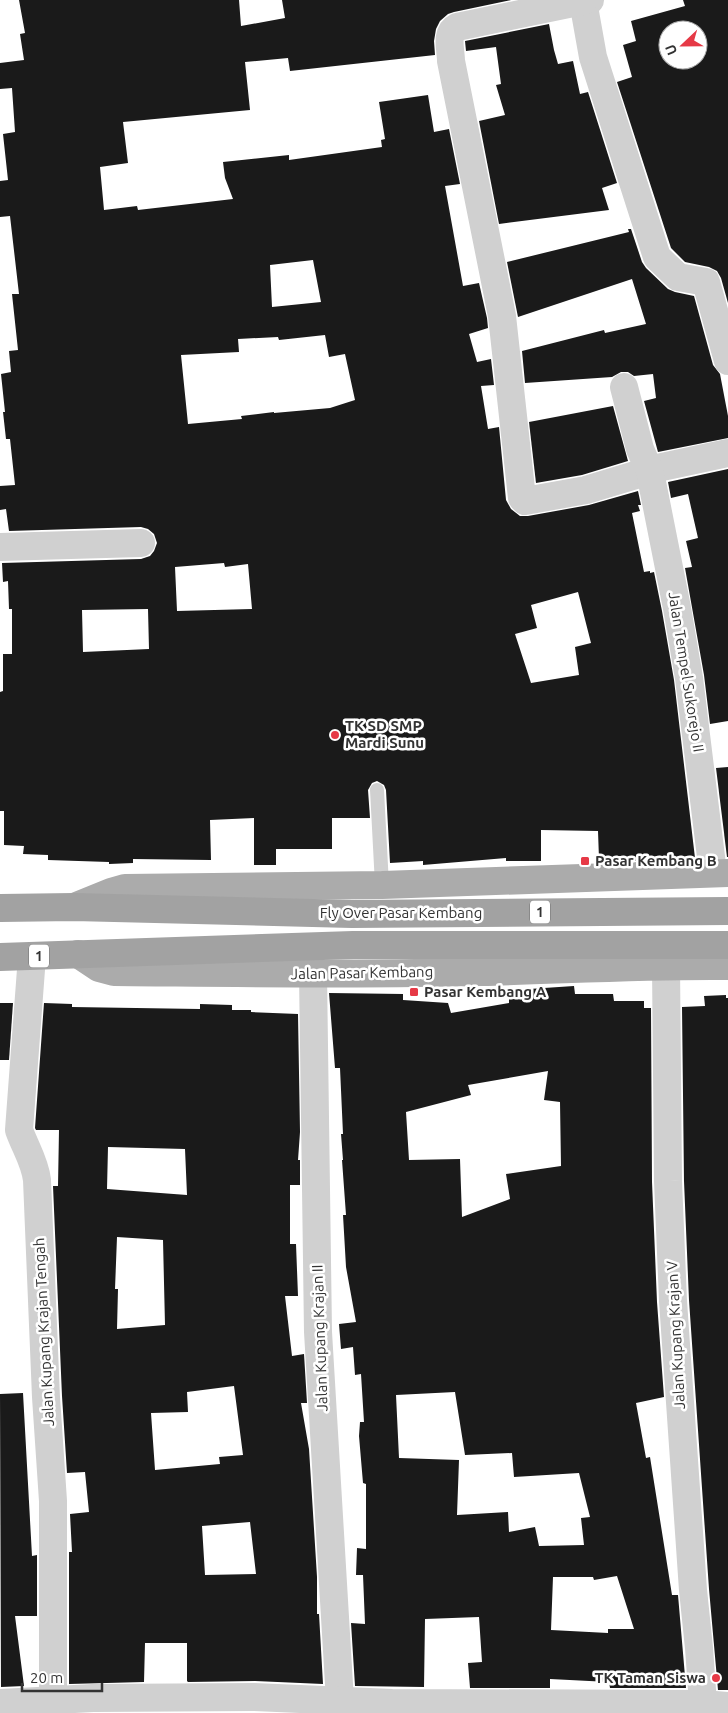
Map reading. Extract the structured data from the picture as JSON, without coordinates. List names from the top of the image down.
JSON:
{
  "streets": {
    "highway": ["1", "Fly Over Pasar Kembang"],
    "main road": ["Jalan Pasar Kembang"],
    "street": [
      "Jalan Tempel Sukorejo II",
      "Jalan Kupang Krajan Tengah",
      "Jalan Kupang Krajan V",
      "Jalan Kupang Krajan II"
    ]
  },
  "crossings": [
    ["1", "Fly Over Pasar Kembang"],
    ["1", "Jalan Pasar Kembang"],
    ["1", "Jalan Kupang Krajan Tengah"],
    ["Jalan Pasar Kembang", "Jalan Kupang Krajan V"],
    ["Jalan Pasar Kembang", "Jalan Kupang Krajan II"]
  ],
  "places": {
    "other": ["TK SD SMP Mardi Sunu", "TK Taman Siswa"],
    "transit": ["Pasar Kembang B", "Pasar Kembang A"]
  },
  "scale_bar": "20 m",
  "north": "left"
}
